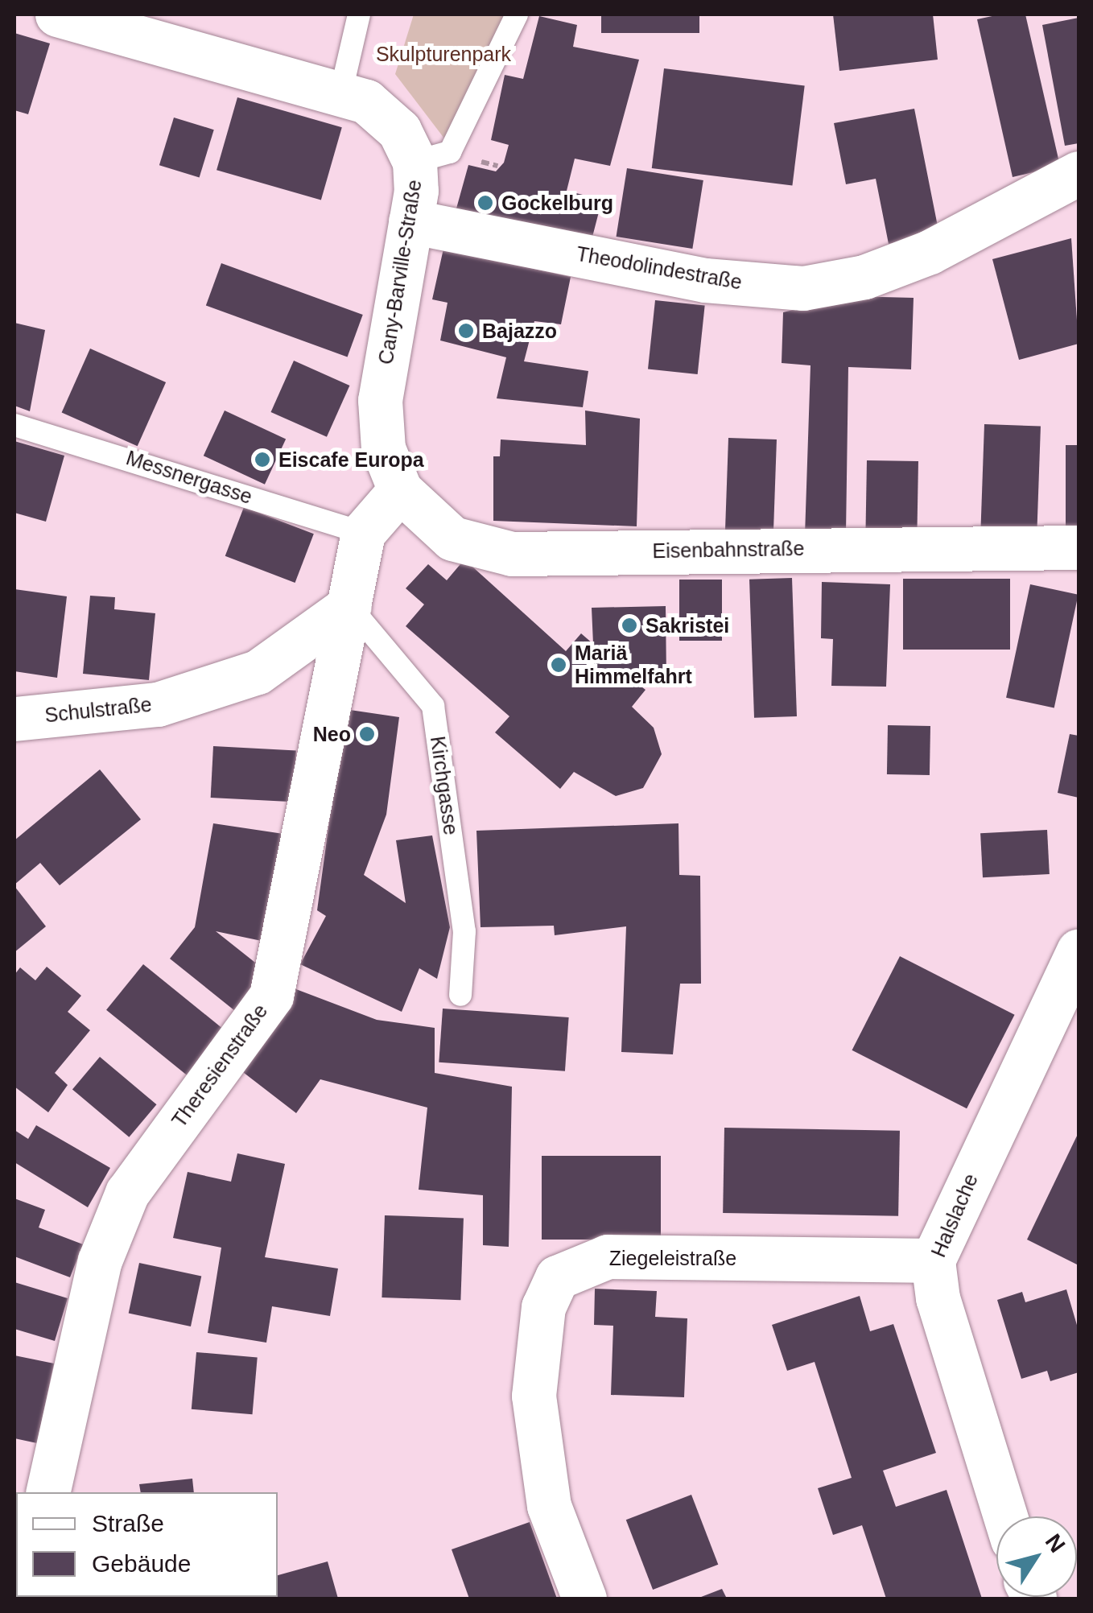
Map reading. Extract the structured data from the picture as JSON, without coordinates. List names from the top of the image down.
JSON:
{
  "streets": {
    "street": [
      "Theodolindestraße",
      "Cany-Barville-Straße",
      "Eisenbahnstraße",
      "Schulstraße",
      "Theresienstraße",
      "Halslache",
      "Ziegeleistraße"
    ],
    "lane": ["Messnergasse", "Kirchgasse"]
  },
  "crossings": [
    ["Theodolindestraße", "Cany-Barville-Straße"],
    ["Cany-Barville-Straße", "Eisenbahnstraße"],
    ["Messnergasse", "Theresienstraße"],
    ["Schulstraße", "Kirchgasse"],
    ["Schulstraße", "Theresienstraße"],
    ["Kirchgasse", "Theresienstraße"],
    ["Halslache", "Ziegeleistraße"]
  ],
  "parks": ["Skulpturenpark"],
  "places": [
    "Gockelburg",
    "Bajazzo",
    "Eiscafe Europa",
    "Sakristei",
    "Mariä Himmelfahrt",
    "Neo"
  ],
  "legend": ["Straße", "Gebäude"],
  "north": "top right"
}
